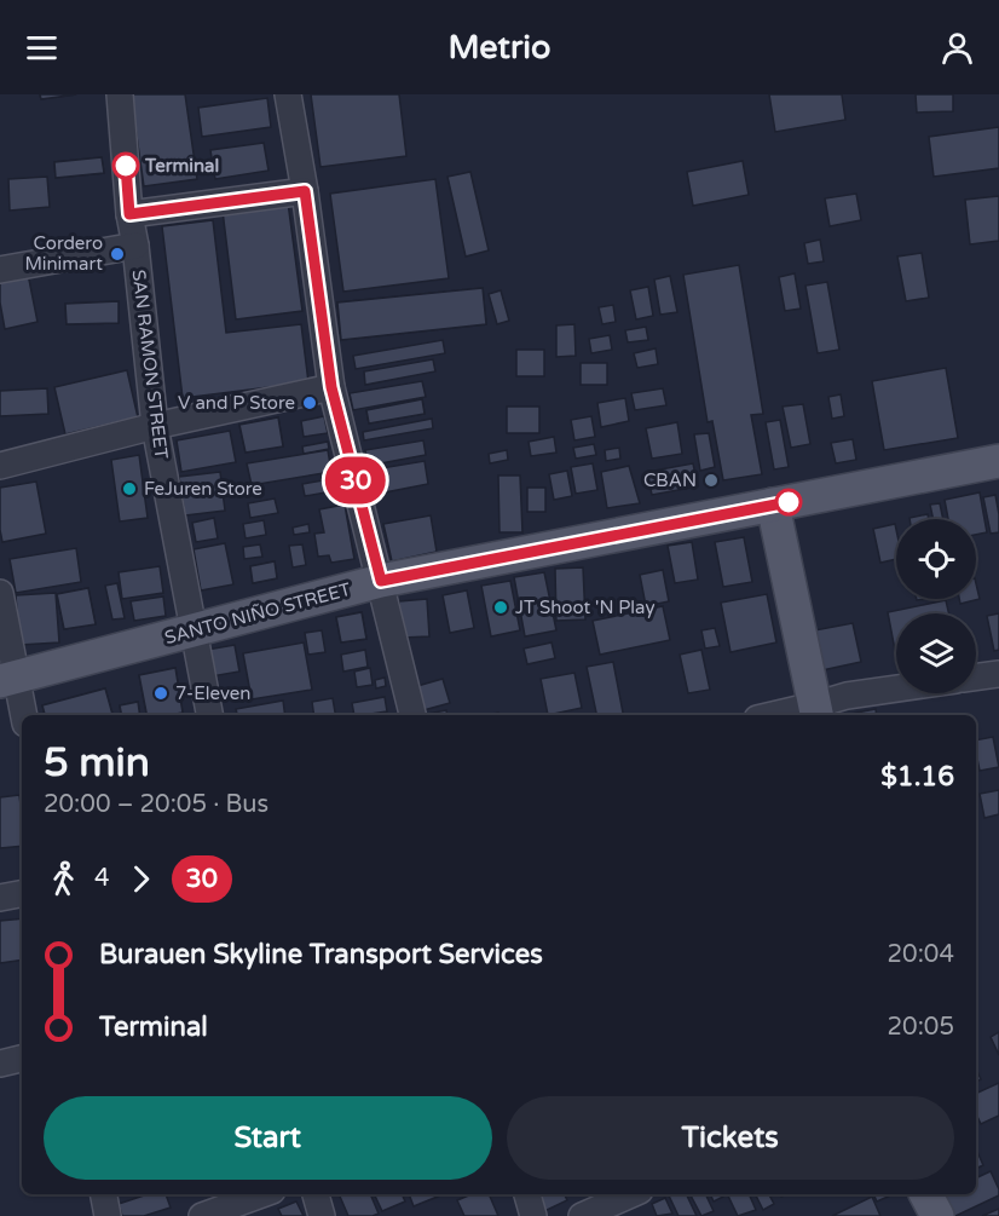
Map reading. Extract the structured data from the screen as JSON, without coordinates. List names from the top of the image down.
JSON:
{
  "streets": {
    "main road": ["SANTO NIÑO STREET"],
    "street": ["SAN RAMON STREET"]
  },
  "crossings": [
    ["SAN RAMON STREET", "SANTO NIÑO STREET"]
  ],
  "places": [
    "Terminal",
    "Cordero Minimart",
    "V and P Store",
    "CBAN",
    "FeJuren Store",
    "JT Shoot 'N Play",
    "7-Eleven"
  ],
  "lines": ["bus line 30"],
  "page": {
    "header": "Metrio",
    "on_map": "30",
    "heading": ["5 min", "20:00 – 20:05 · Bus", "$1.16"],
    "legs": ["4", "30"],
    "list": [
      {
        "name": "Burauen Skyline Transport Services",
        "value": "20:04"
      },
      {
        "name": "Terminal",
        "value": "20:05"
      }
    ],
    "buttons": ["Start", "Tickets"]
  }
}
